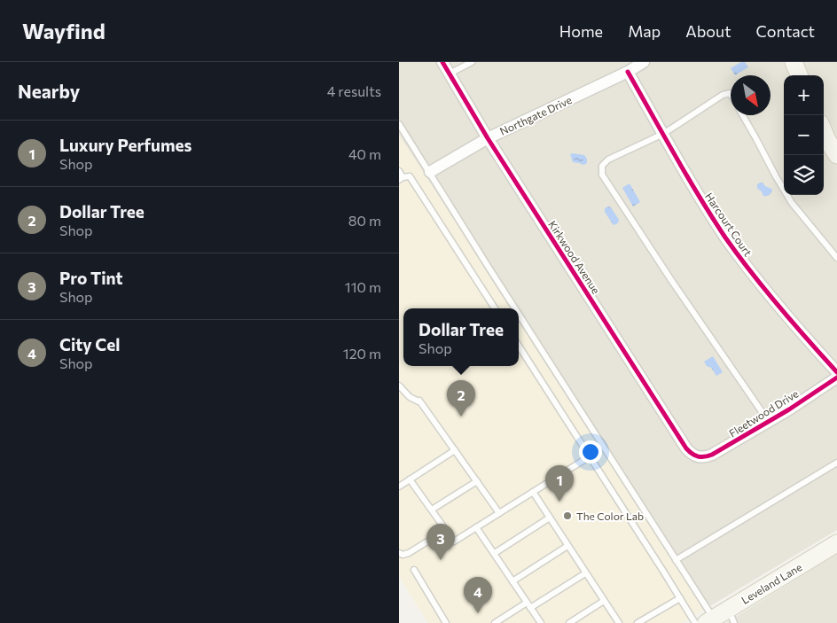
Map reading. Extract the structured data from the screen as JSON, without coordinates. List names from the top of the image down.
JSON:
{
  "streets": {
    "street": [
      "Northgate Drive",
      "Harcourt Court",
      "Kirkwood Avenue",
      "Fleetwood Drive",
      "Leveland Lane"
    ]
  },
  "crossings": [
    ["Northgate Drive", "Harcourt Court"],
    ["Northgate Drive", "Kirkwood Avenue"],
    ["Kirkwood Avenue", "Fleetwood Drive"]
  ],
  "places": ["The Color Lab"],
  "north": "bottom right",
  "page": {
    "header": "Wayfind",
    "nav": [
      "Home",
      "Map",
      "About",
      "Contact"
    ],
    "heading": ["Nearby", "4 results"],
    "map_buttons": ["+", "−"],
    "list": [
      {
        "mark": "1",
        "name": "Luxury Perfumes",
        "note": "Shop",
        "value": "40 m"
      },
      {
        "mark": "2",
        "name": "Dollar Tree",
        "note": "Shop",
        "value": "80 m"
      },
      {
        "mark": "3",
        "name": "Pro Tint",
        "note": "Shop",
        "value": "110 m"
      },
      {
        "mark": "4",
        "name": "City Cel",
        "note": "Shop",
        "value": "120 m"
      }
    ],
    "popup": ["Dollar Tree", "Shop"],
    "pins": [
      "2",
      "1",
      "3",
      "4"
    ]
  }
}
